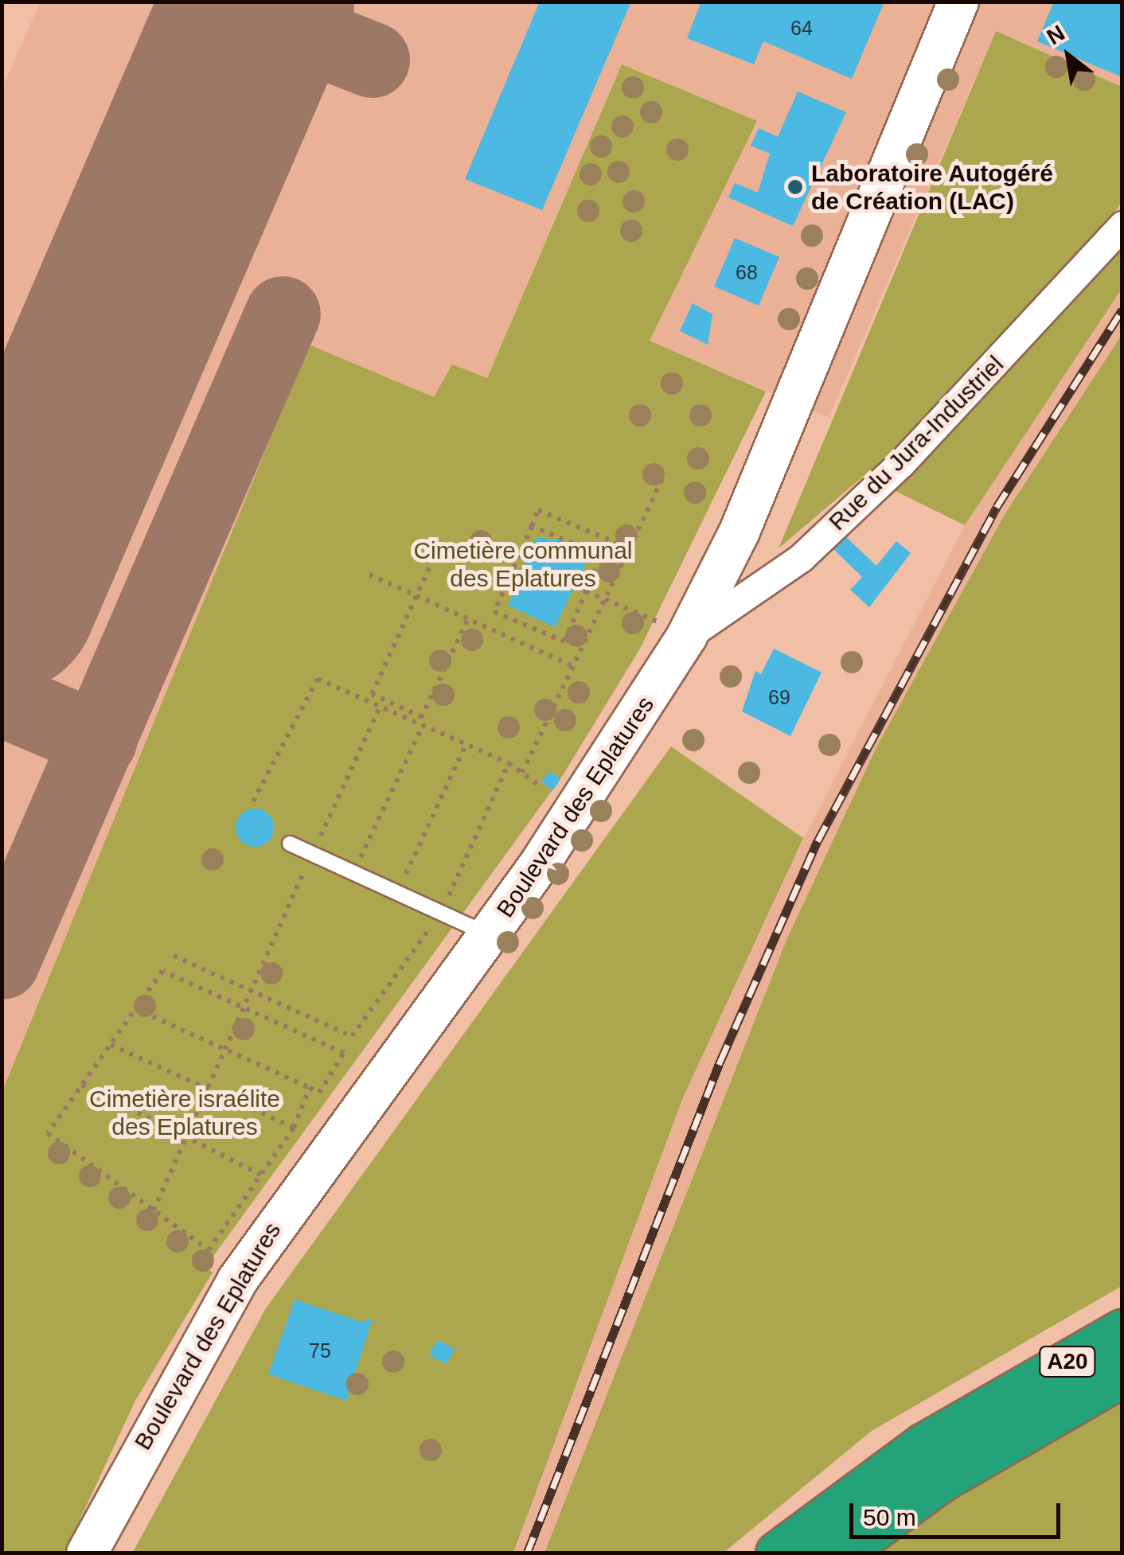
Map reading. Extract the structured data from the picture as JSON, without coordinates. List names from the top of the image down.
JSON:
{
  "streets": {
    "highway": ["A20"],
    "main road": ["Boulevard des Eplatures"],
    "street": ["Rue du Jura-Industriel"]
  },
  "crossings": [
    ["Rue du Jura-Industriel", "Boulevard des Eplatures"]
  ],
  "parks": ["Cimetière communal des Eplatures", "Cimetière israélite des Eplatures"],
  "places": ["Laboratoire Autogéré de Création (LAC)"],
  "house_numbers": [
    "64",
    "68",
    "69",
    "75"
  ],
  "scale_bar": "50 m",
  "north": "top left"
}
